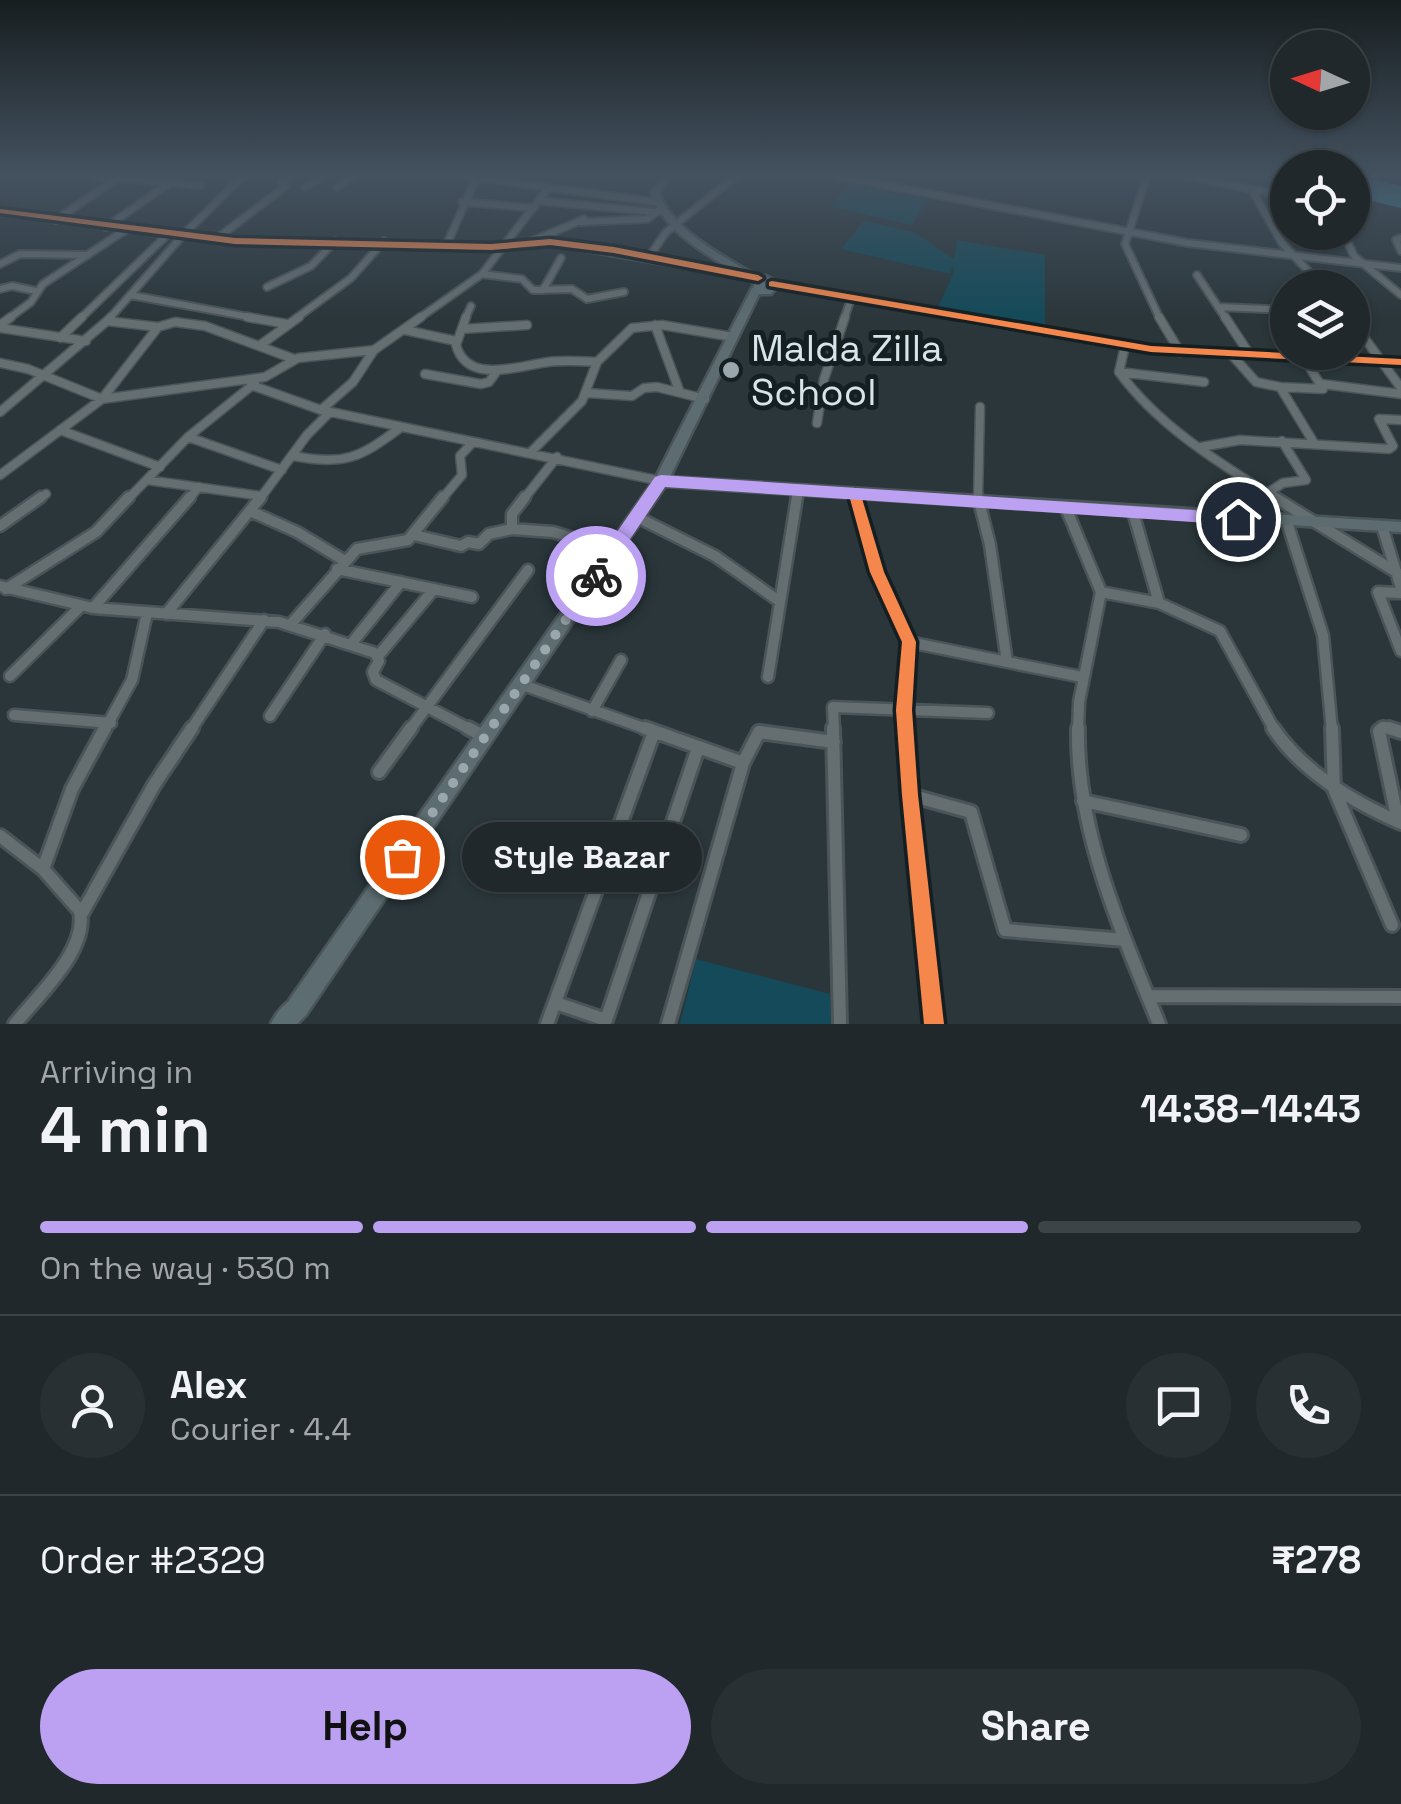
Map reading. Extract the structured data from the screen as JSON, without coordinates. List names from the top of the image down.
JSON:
{
  "places": ["Malda Zilla School", "Style Bazar"],
  "north": "left",
  "page": {
    "bubble": "Style Bazar",
    "heading": ["4 min", "Arriving in", "14:38–14:43"],
    "panel": [
      "Alex",
      "Courier · 4.4",
      "Order #2329",
      "₹278"
    ],
    "bar": "On the way · 530 m",
    "buttons": ["Help", "Share"]
  }
}
